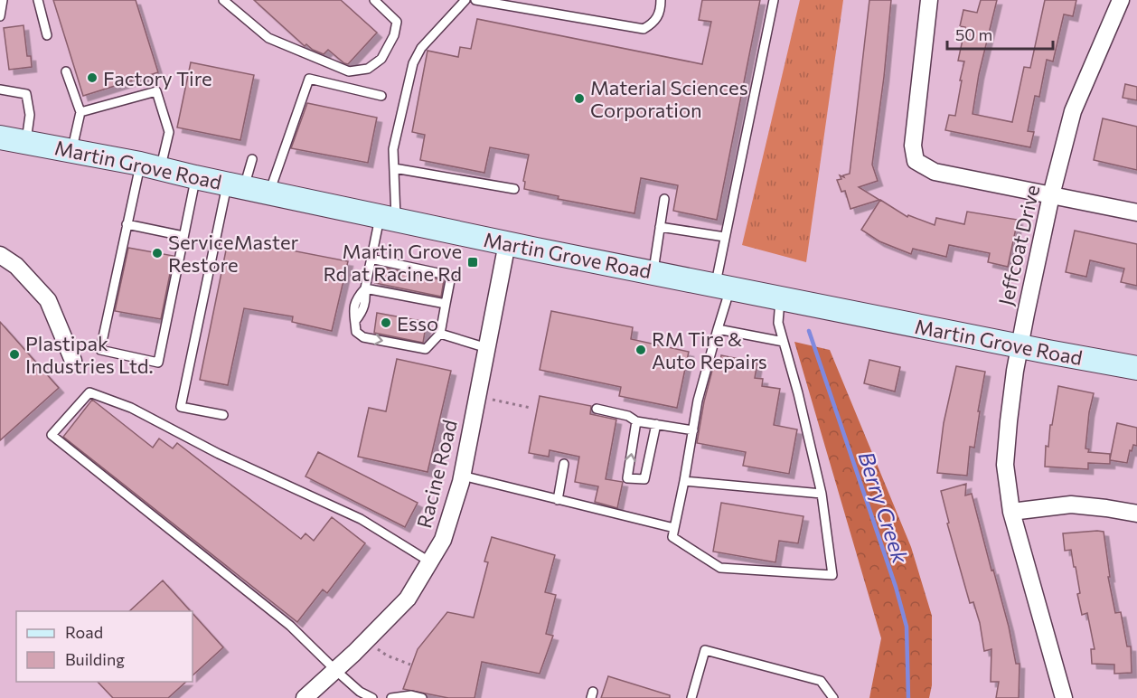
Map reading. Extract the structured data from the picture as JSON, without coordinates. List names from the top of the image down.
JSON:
{
  "streets": {
    "main road": ["Martin Grove Road"],
    "street": ["Jeffcoat Drive", "Racine Road"]
  },
  "crossings": [
    ["Martin Grove Road", "Jeffcoat Drive"],
    ["Martin Grove Road", "Racine Road"]
  ],
  "water": ["Berry Creek"],
  "places": {
    "other": [
      "Factory Tire",
      "Material Sciences Corporation",
      "ServiceMaster Restore",
      "Esso",
      "RM Tire & Auto Repairs",
      "Plastipak Industries Ltd."
    ],
    "transit": ["Martin Grove Rd at Racine Rd"]
  },
  "legend": ["Road", "Building"],
  "scale_bar": "50 m"
}
